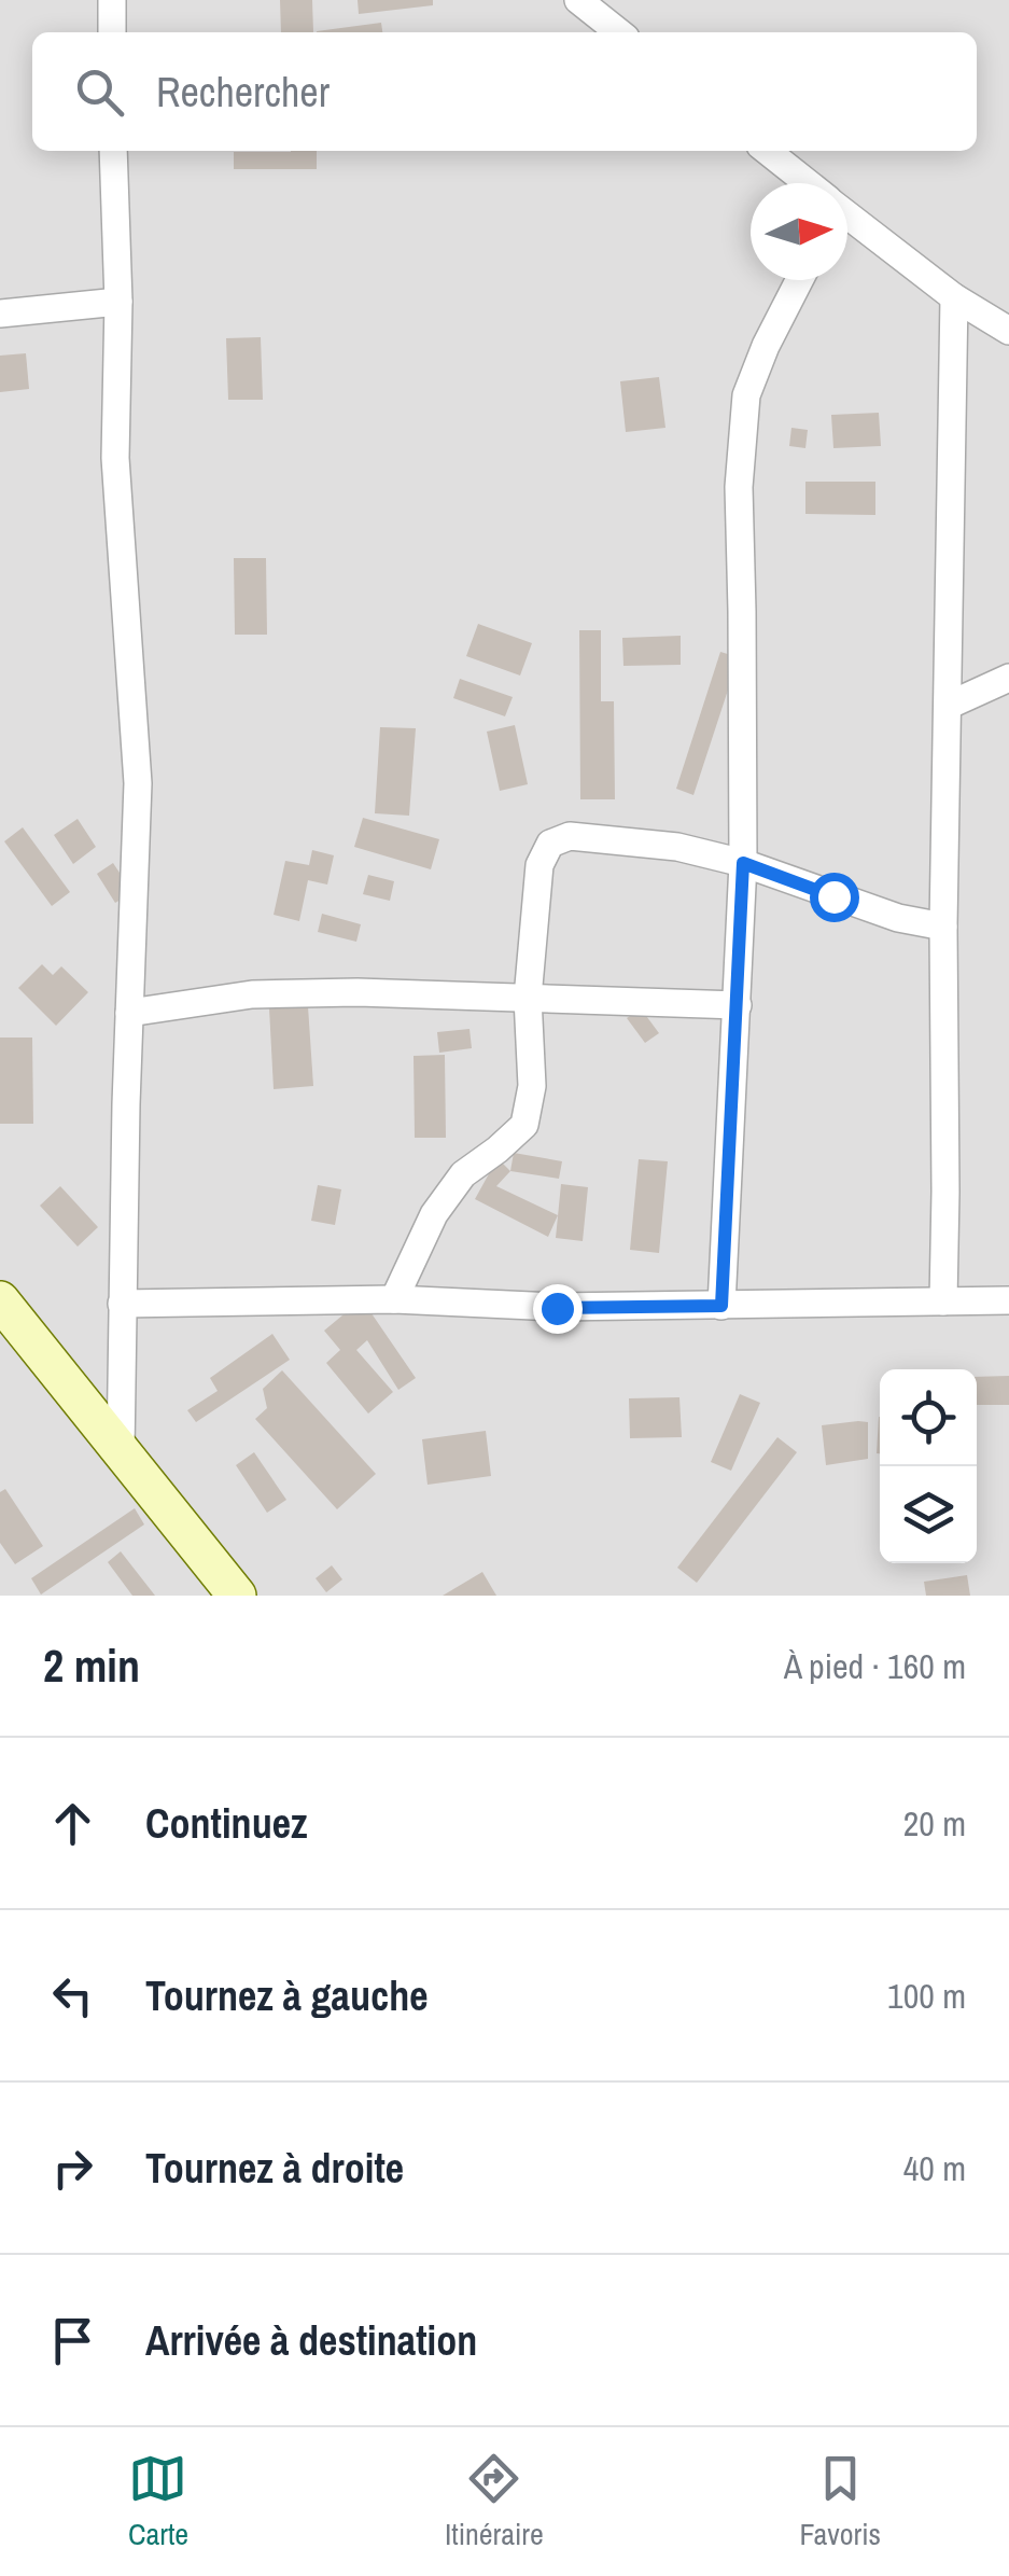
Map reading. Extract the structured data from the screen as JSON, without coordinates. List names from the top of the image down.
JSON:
{
  "north": "right",
  "page": {
    "search": "Rechercher",
    "heading": ["2 min", "À pied · 160 m"],
    "list": [
      ["Continuez", "20 m"],
      ["Tournez à gauche", "100 m"],
      ["Tournez à droite", "40 m"],
      "Arrivée à destination"
    ],
    "nav": ["Carte", "Itinéraire", "Favoris"]
  }
}
